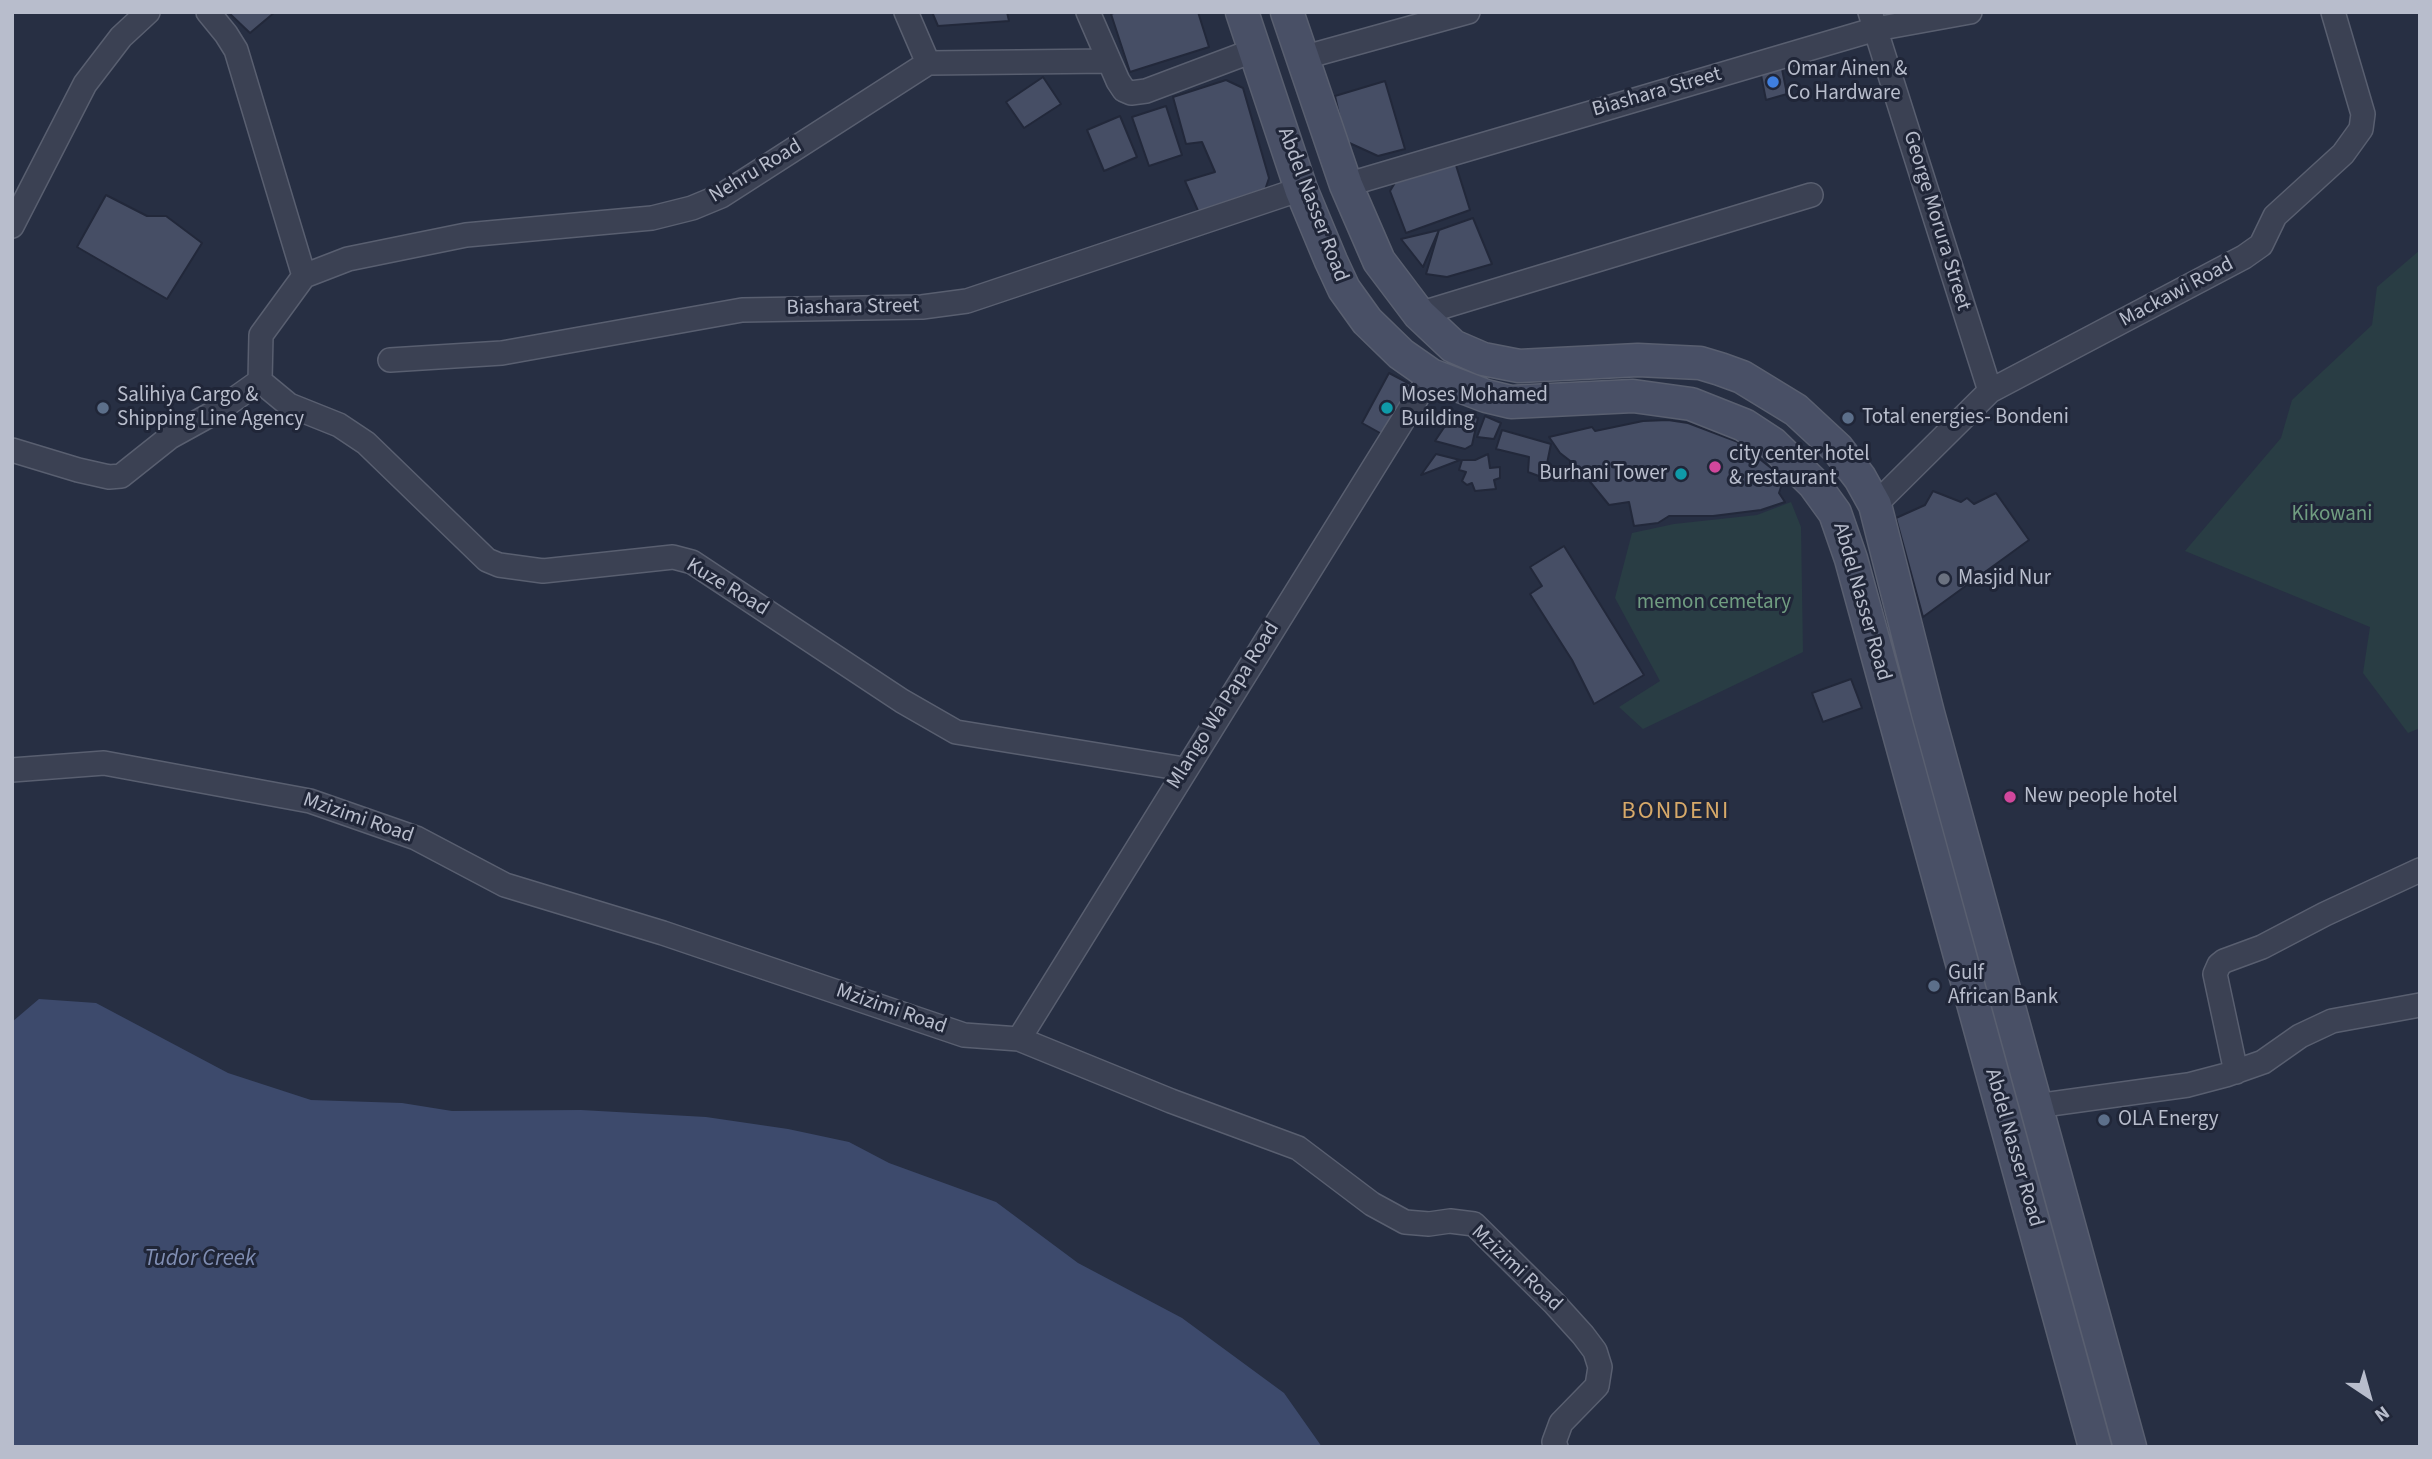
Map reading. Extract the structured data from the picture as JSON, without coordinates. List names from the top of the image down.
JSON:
{
  "streets": {
    "main road": ["Abdel Nasser Road"],
    "street": [
      "Biashara Street",
      "Nehru Road",
      "George Morura Street",
      "Mackawi Road",
      "Kuze Road",
      "Mlango Wa Papa Road",
      "Mzizimi Road"
    ]
  },
  "crossings": [
    ["Biashara Street", "Abdel Nasser Road"],
    ["Biashara Street", "George Morura Street"],
    ["Abdel Nasser Road", "Mackawi Road"],
    ["Abdel Nasser Road", "Mlango Wa Papa Road"],
    ["George Morura Street", "Mackawi Road"],
    ["Kuze Road", "Mlango Wa Papa Road"],
    ["Mlango Wa Papa Road", "Mzizimi Road"]
  ],
  "districts": ["BONDENI"],
  "water": ["Tudor Creek"],
  "parks": ["Kikowani", "memon cemetary"],
  "places": [
    "Omar Ainen & Co Hardware",
    "Salihiya Cargo & Shipping Line Agency",
    "Moses Mohamed Building",
    "Total energies- Bondeni",
    "city center hotel & restaurant",
    "Burhani Tower",
    "Masjid Nur",
    "New people hotel",
    "Gulf African Bank",
    "OLA Energy"
  ],
  "north": "bottom right"
}
